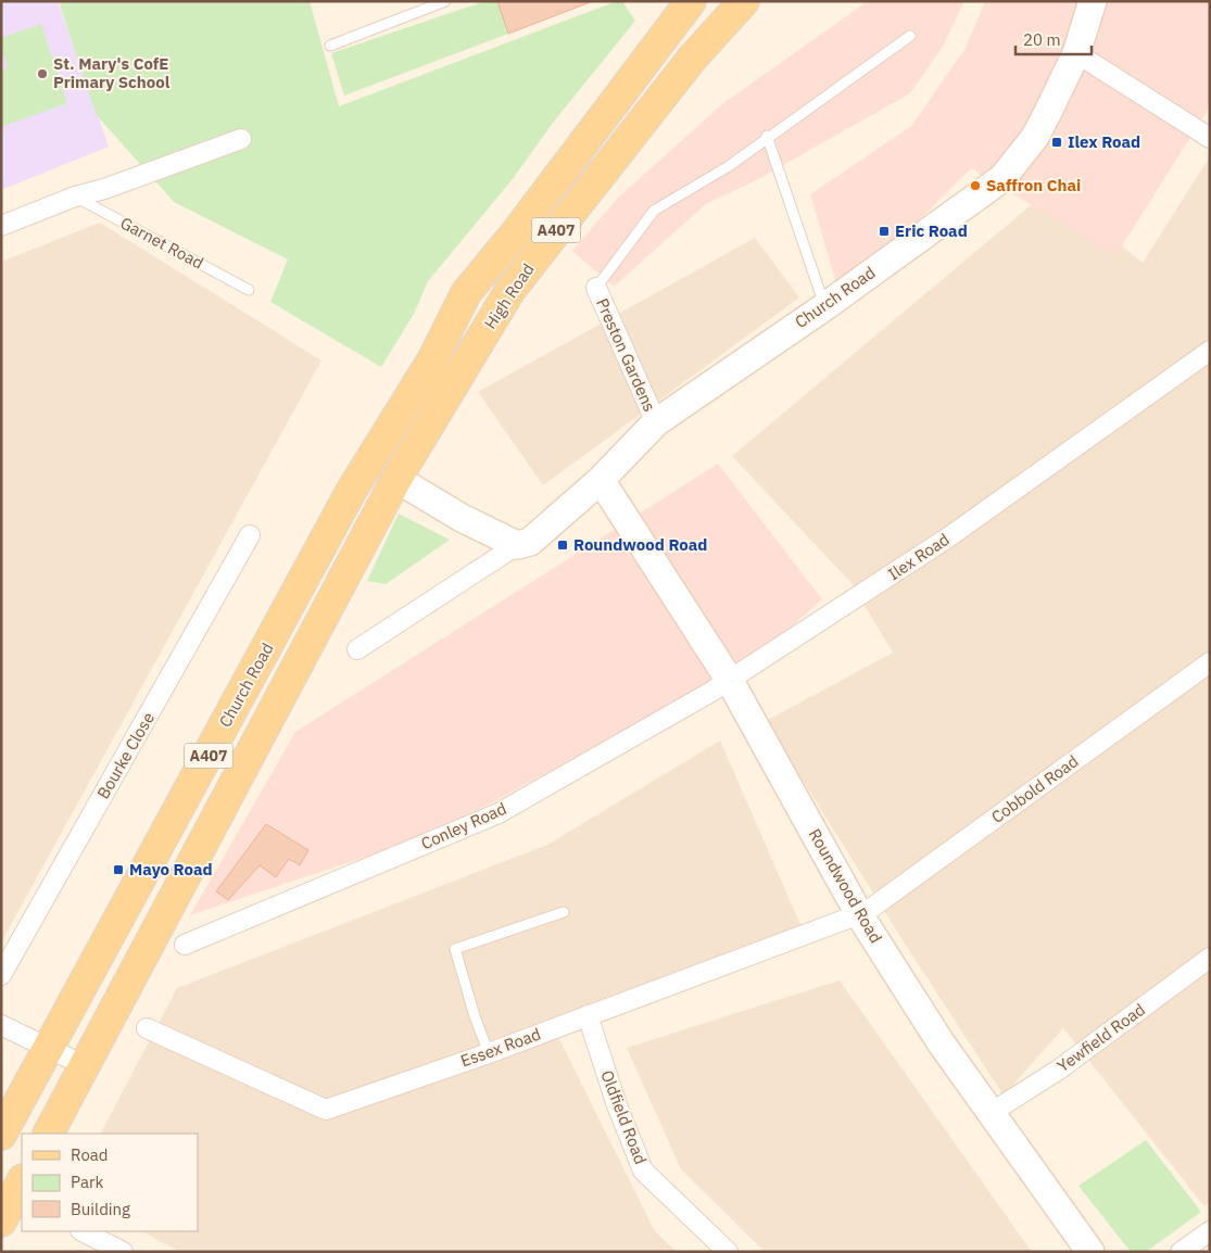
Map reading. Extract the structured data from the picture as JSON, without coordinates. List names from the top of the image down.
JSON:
{
  "streets": {
    "main road": ["A407", "High Road", "Church Road"],
    "street": [
      "Preston Gardens",
      "Ilex Road",
      "Bourke Close",
      "Cobbold Road",
      "Conley Road",
      "Roundwood Road",
      "Yewfield Road",
      "Essex Road",
      "Oldfield Road"
    ],
    "lane": ["Garnet Road"]
  },
  "crossings": [
    ["High Road", "Church Road"],
    ["Church Road", "Preston Gardens"],
    ["Church Road", "Roundwood Road"],
    ["Ilex Road", "Conley Road"],
    ["Ilex Road", "Roundwood Road"],
    ["Cobbold Road", "Roundwood Road"],
    ["Cobbold Road", "Essex Road"],
    ["Conley Road", "Roundwood Road"],
    ["Roundwood Road", "Yewfield Road"],
    ["Roundwood Road", "Essex Road"],
    ["Essex Road", "Oldfield Road"]
  ],
  "places": {
    "other": ["St. Mary's CofE Primary School", "Saffron Chai"],
    "transit": [
      "Ilex Road",
      "Eric Road",
      "Roundwood Road",
      "Mayo Road"
    ]
  },
  "legend": ["Road", "Park", "Building"],
  "scale_bar": "20 m"
}
